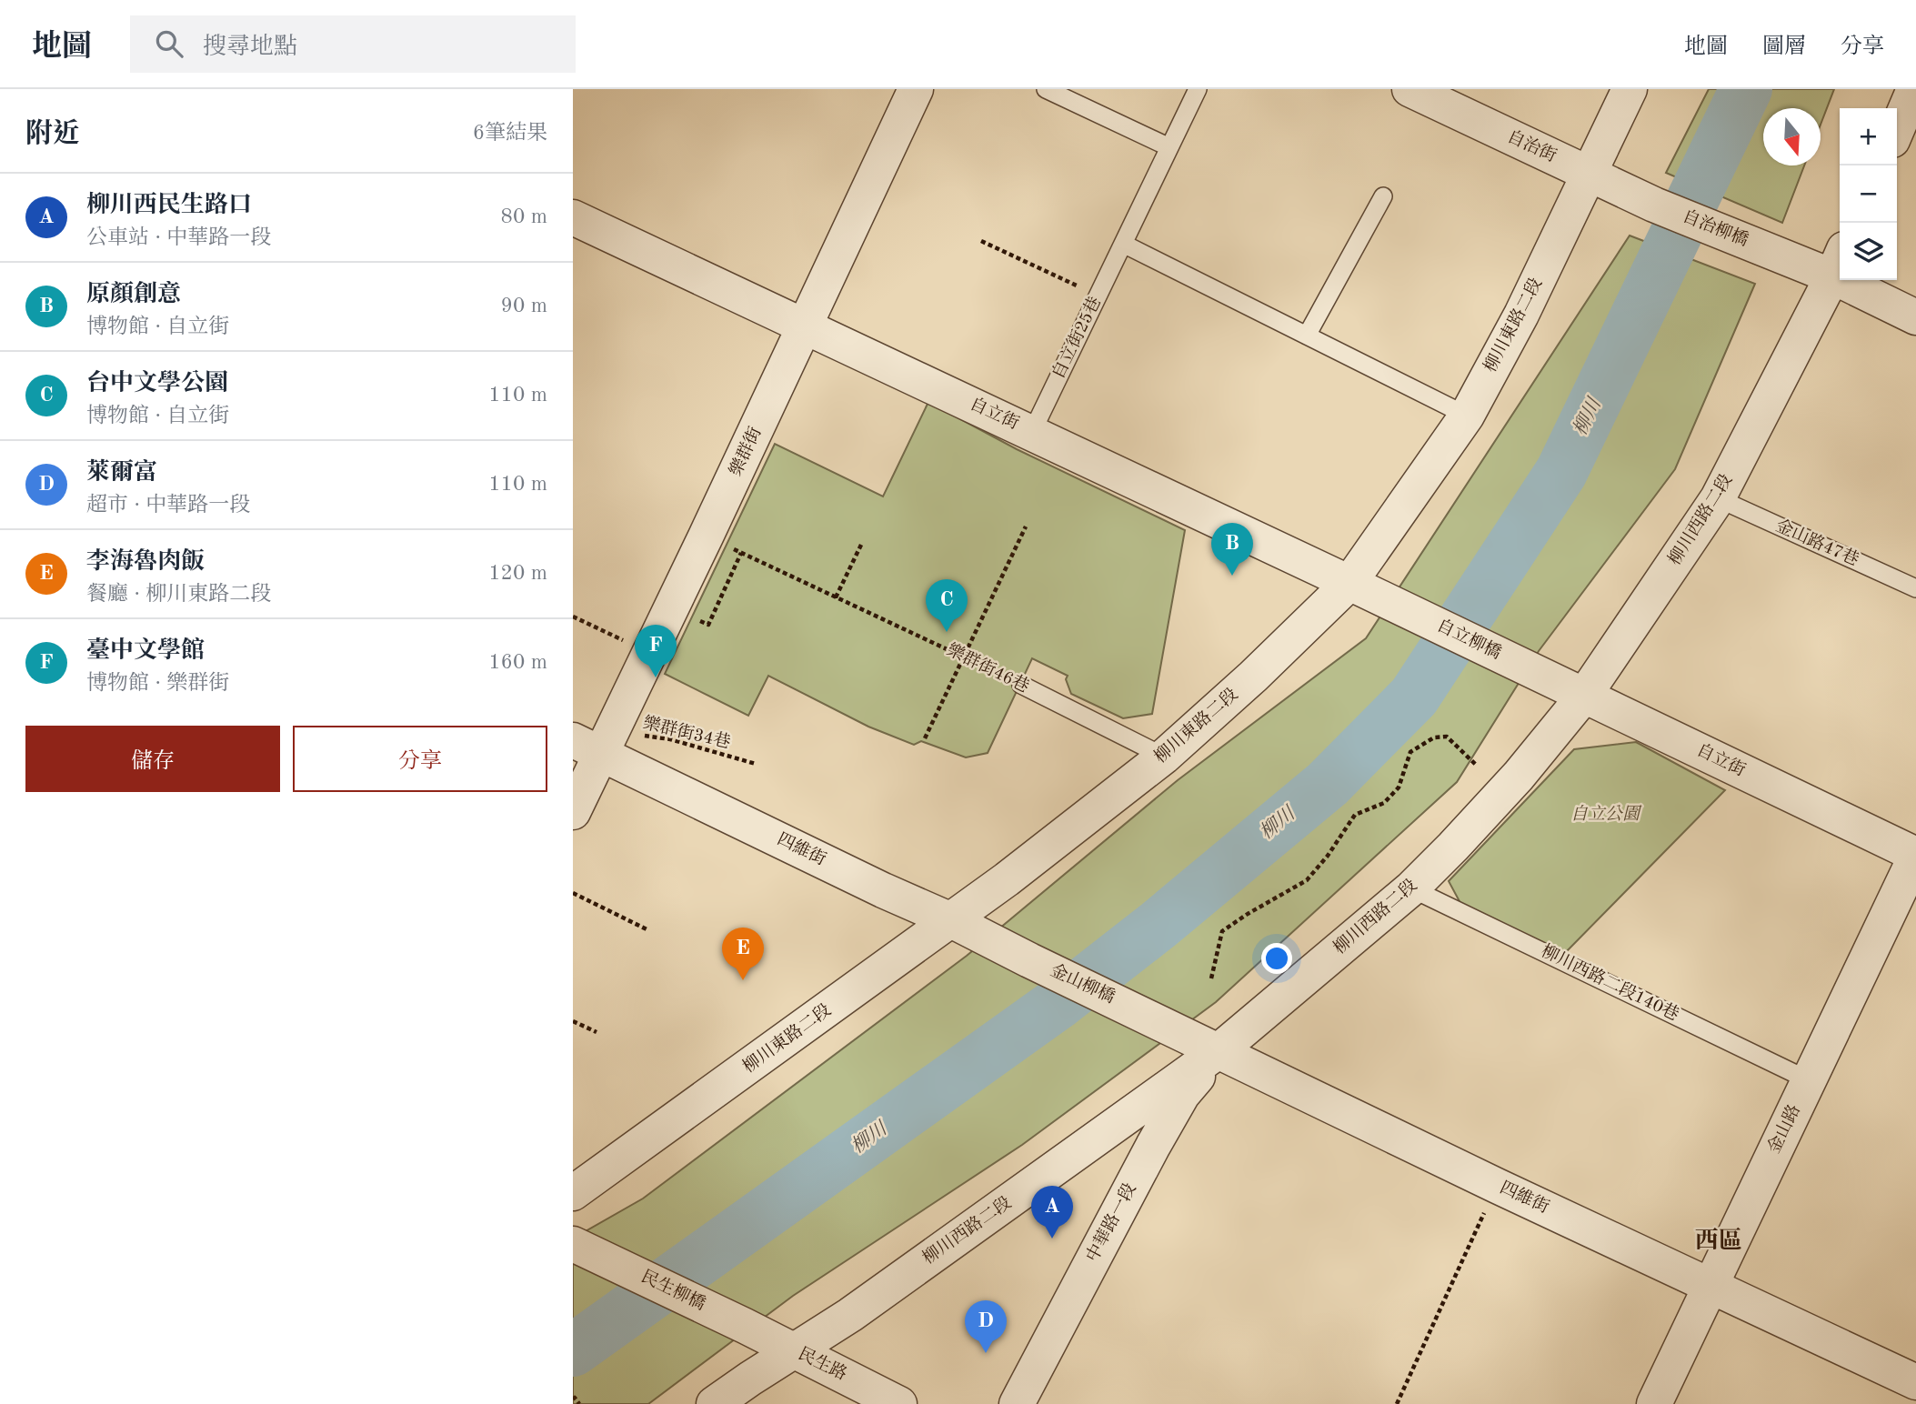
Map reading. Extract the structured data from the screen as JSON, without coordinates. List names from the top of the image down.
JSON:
{
  "streets": {
    "street": [
      "自治街",
      "自治柳橋",
      "柳川東路二段",
      "自立街",
      "樂群街",
      "柳川西路二段",
      "自立柳橋",
      "四維街",
      "金山柳橋",
      "金山路",
      "中華路一段",
      "民生柳橋",
      "民生路"
    ],
    "lane": [
      "自立街25巷",
      "金山路47巷",
      "樂群街46巷",
      "柳川西路二段140巷"
    ],
    "path": ["樂群街34巷"]
  },
  "crossings": [
    ["自治街", "自治柳橋"],
    ["自治街", "柳川東路二段"],
    ["自治柳橋", "柳川西路二段"],
    ["柳川東路二段", "自立街"],
    ["柳川東路二段", "樂群街46巷"],
    ["柳川東路二段", "四維街"],
    ["自立街25巷", "自立街"],
    ["自立街", "樂群街"],
    ["自立街", "柳川西路二段"],
    ["自立街", "自立柳橋"],
    ["自立街", "金山路"],
    ["樂群街", "樂群街46巷"],
    ["樂群街", "樂群街34巷"],
    ["樂群街", "四維街"],
    ["柳川西路二段", "金山路47巷"],
    ["柳川西路二段", "四維街"],
    ["柳川西路二段", "柳川西路二段140巷"],
    ["柳川西路二段", "中華路一段"],
    ["柳川西路二段", "民生路"],
    ["樂群街34巷", "四維街"],
    ["四維街", "金山柳橋"],
    ["四維街", "金山路"],
    ["四維街", "中華路一段"],
    ["柳川西路二段140巷", "金山路"],
    ["民生柳橋", "民生路"]
  ],
  "districts": ["西區"],
  "water": ["柳川"],
  "parks": ["自立公園"],
  "north": "bottom",
  "page": {
    "header": "地圖",
    "search": "搜尋地點",
    "nav": ["地圖", "圖層", "分享"],
    "heading": ["附近", "6筆結果"],
    "map_buttons": ["+", "−"],
    "list": [
      {
        "mark": "A",
        "name": "柳川西民生路口",
        "note": "公車站 · 中華路一段",
        "value": "80 m"
      },
      {
        "mark": "B",
        "name": "原顏創意",
        "note": "博物館 · 自立街",
        "value": "90 m"
      },
      {
        "mark": "C",
        "name": "台中文學公園",
        "note": "博物館 · 自立街",
        "value": "110 m"
      },
      {
        "mark": "D",
        "name": "萊爾富",
        "note": "超市 · 中華路一段",
        "value": "110 m"
      },
      {
        "mark": "E",
        "name": "李海魯肉飯",
        "note": "餐廳 · 柳川東路二段",
        "value": "120 m"
      },
      {
        "mark": "F",
        "name": "臺中文學館",
        "note": "博物館 · 樂群街",
        "value": "160 m"
      }
    ],
    "pins": [
      "B",
      "C",
      "F",
      "E",
      "A",
      "D"
    ],
    "buttons": ["儲存", "分享"]
  }
}
